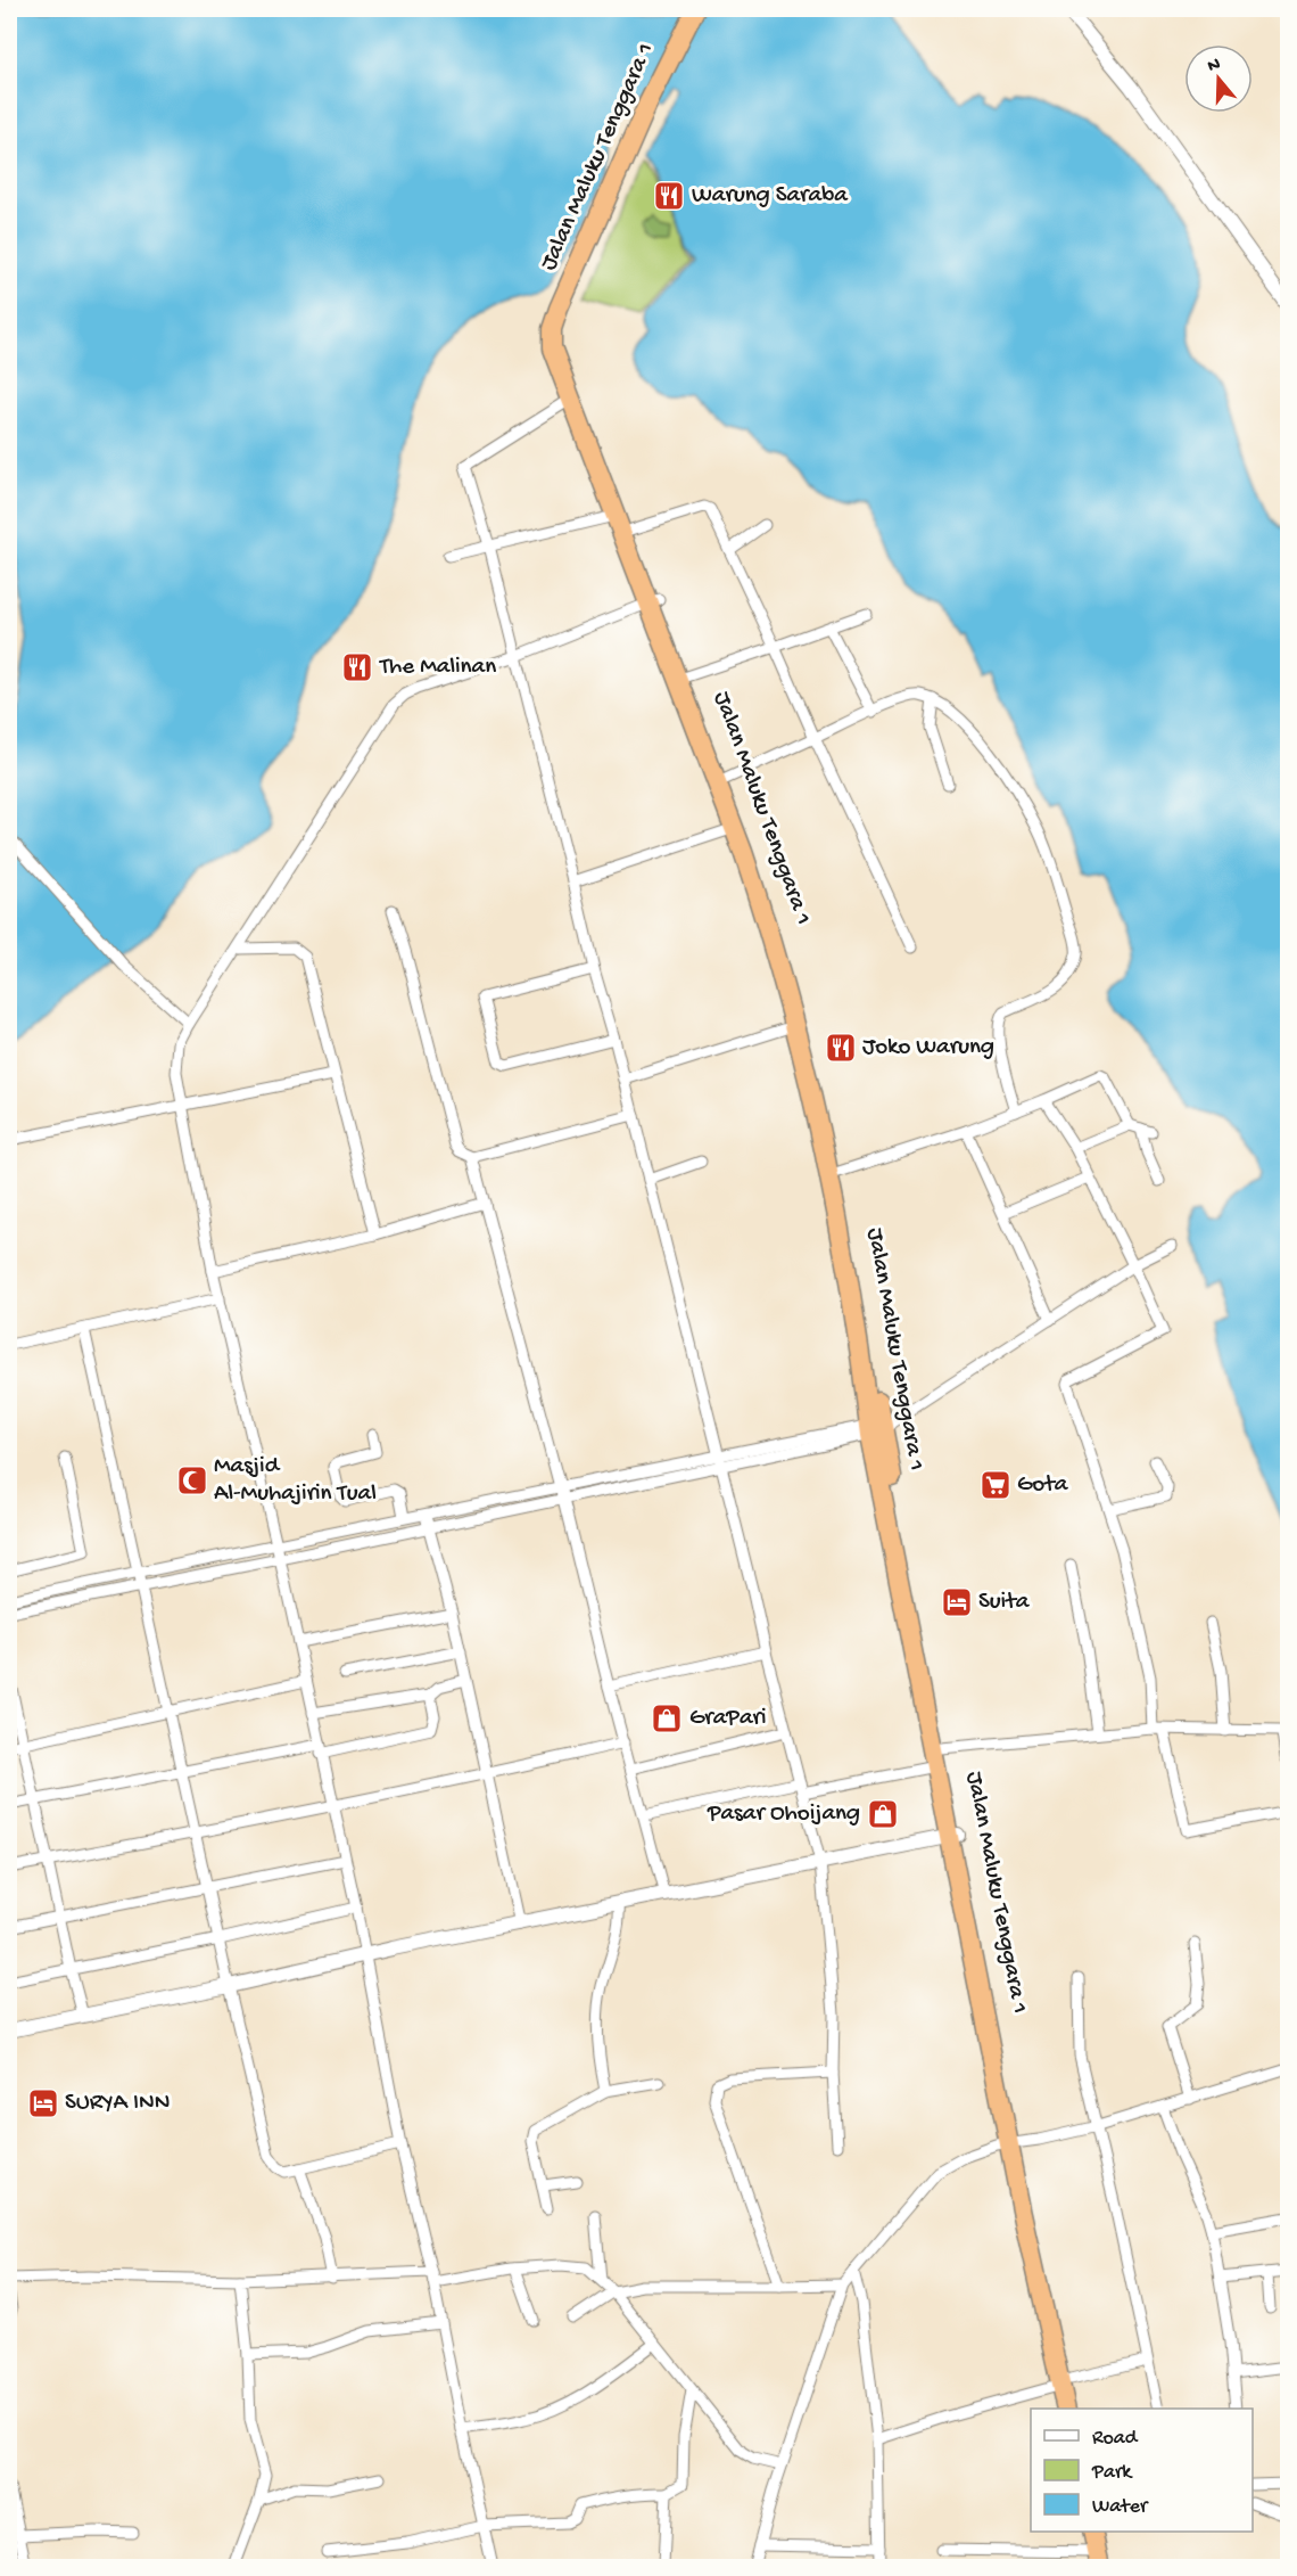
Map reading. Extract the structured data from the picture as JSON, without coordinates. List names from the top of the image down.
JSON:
{
  "streets": {
    "highway": ["Jalan Maluku Tenggara 1"]
  },
  "places": {
    "restaurant": ["Warung Saraba", "The Malinan", "Joko Warung"],
    "mosque": ["Masjid Al-Muhajirin Tual"],
    "supermarket": ["Gota"],
    "hotel": ["Suita", "SURYA INN"],
    "shop": ["GraPari", "Pasar Ohoijang"]
  },
  "legend": ["Road", "Park", "Water"],
  "north": "top"
}
